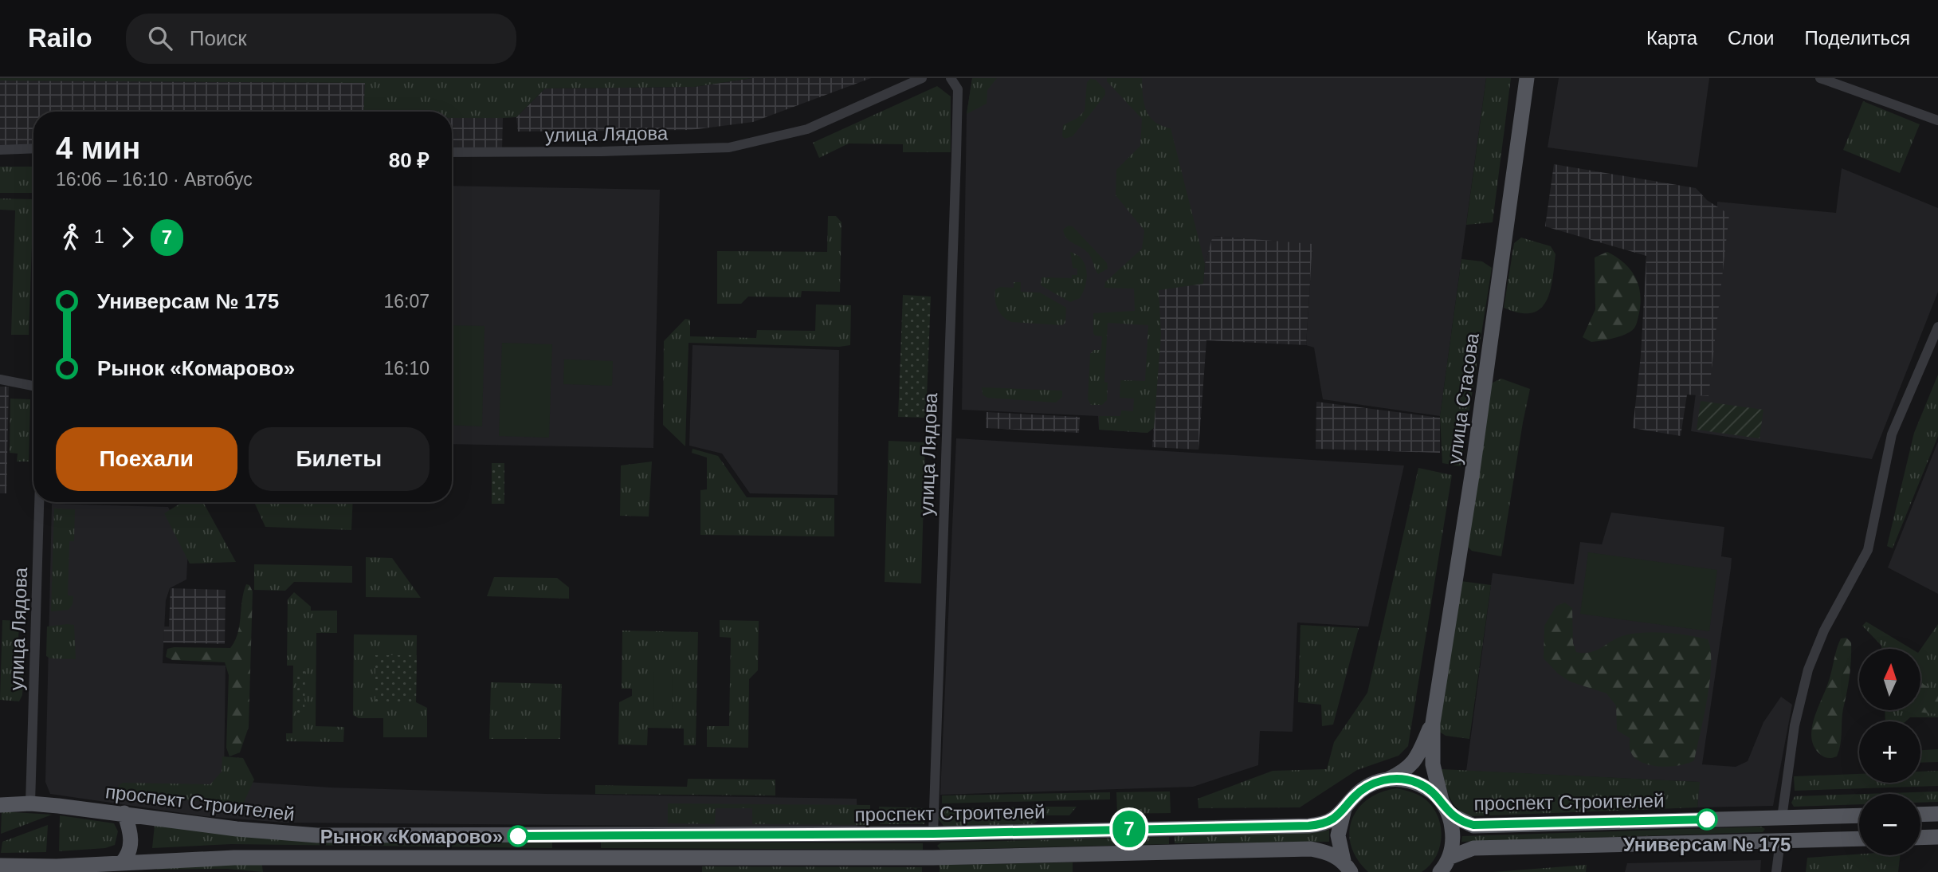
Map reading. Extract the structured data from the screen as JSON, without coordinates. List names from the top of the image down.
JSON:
{
  "streets": {
    "main road": ["улица Стасова", "проспект Строителей"],
    "street": ["улица Лядова"]
  },
  "crossings": [
    ["улица Лядова", "проспект Строителей"],
    ["улица Стасова", "проспект Строителей"]
  ],
  "places": ["Универсам № 175", "Рынок «Комарово»"],
  "lines": ["bus line 7"],
  "north": "top",
  "page": {
    "header": "Railo",
    "search": "Поиск",
    "nav": ["Карта", "Слои", "Поделиться"],
    "on_map": "7",
    "heading": ["4 мин", "16:06 – 16:10 · Автобус", "80 ₽"],
    "legs": ["1", "7"],
    "list": [
      {
        "name": "Универсам № 175",
        "value": "16:07"
      },
      {
        "name": "Рынок «Комарово»",
        "value": "16:10"
      }
    ],
    "buttons": ["Поехали", "Билеты"],
    "map_buttons": ["+", "−"]
  }
}
